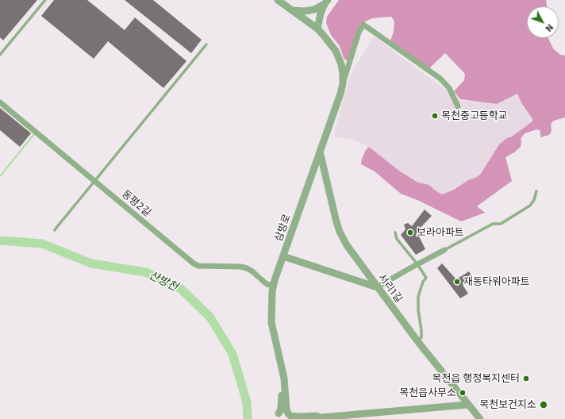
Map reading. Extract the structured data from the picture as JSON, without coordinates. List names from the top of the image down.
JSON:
{
  "streets": {
    "street": ["동평2길", "삼방로", "서리1길"]
  },
  "crossings": [
    ["동평2길", "삼방로"],
    ["삼방로", "서리1길"]
  ],
  "water": ["산방천"],
  "places": [
    "목천중고등학교",
    "보라아파트",
    "재동타워아파트",
    "목천읍 행정복지센터",
    "목천읍사무소",
    "목천보건지소"
  ],
  "north": "bottom right"
}
